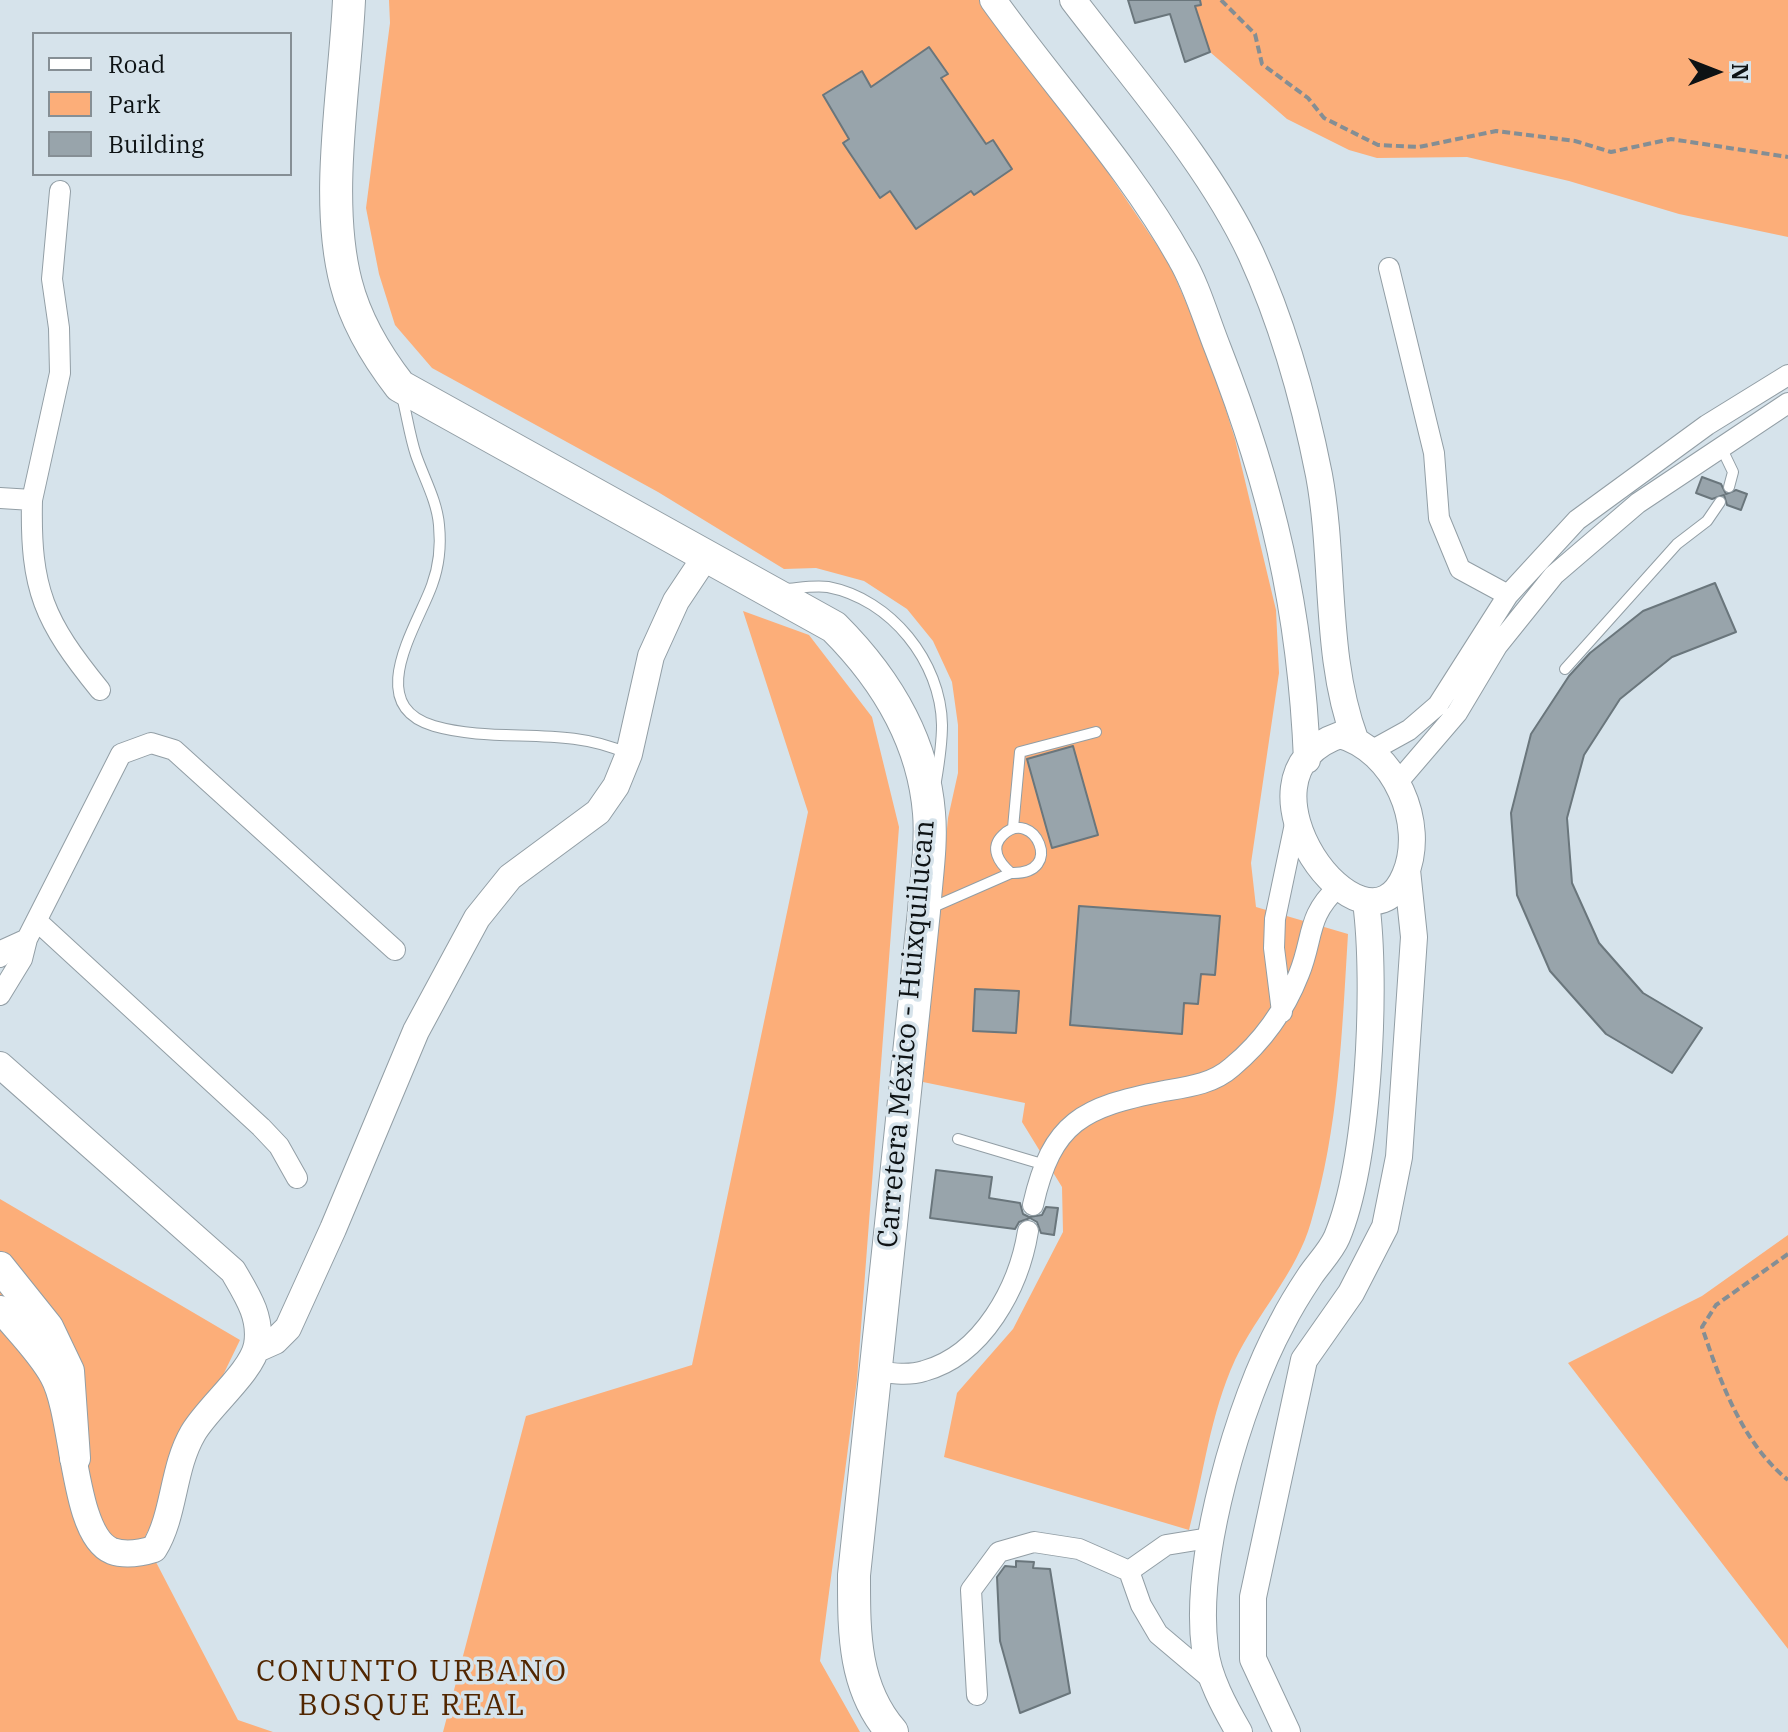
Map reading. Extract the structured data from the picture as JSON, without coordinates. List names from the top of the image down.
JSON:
{
  "streets": {
    "main road": ["Carretera México - Huixquilucan"]
  },
  "districts": ["CONUNTO URBANO BOSQUE REAL"],
  "legend": ["Road", "Park", "Building"],
  "north": "right"
}
